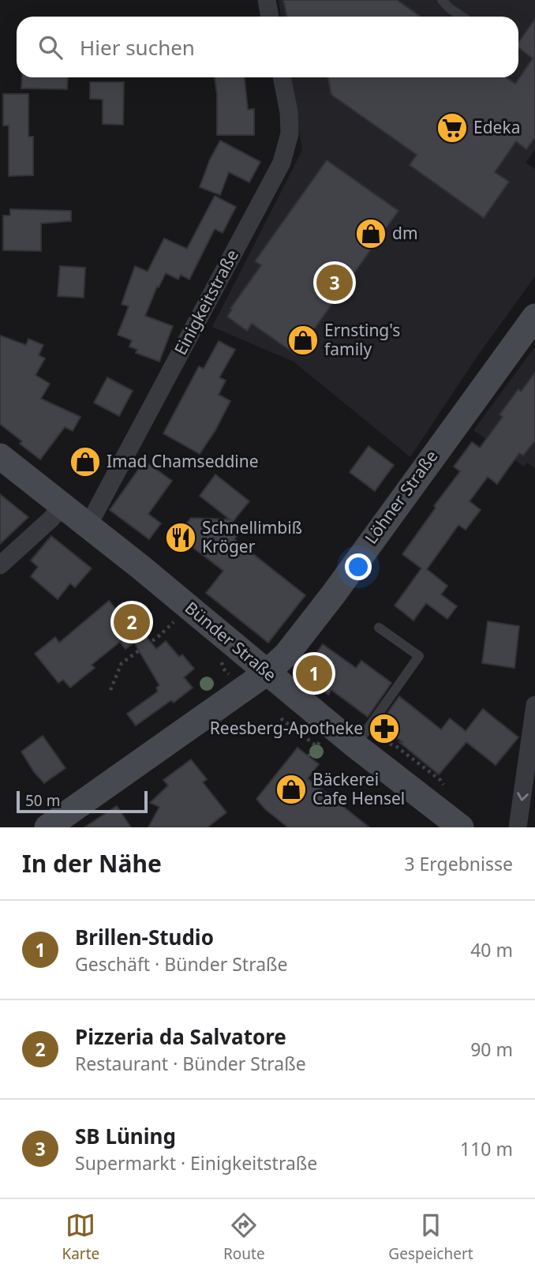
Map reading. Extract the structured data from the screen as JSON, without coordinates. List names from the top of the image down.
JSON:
{
  "streets": {
    "main road": ["Löhner Straße", "Bünder Straße"],
    "street": ["Einigkeitstraße"]
  },
  "crossings": [
    ["Einigkeitstraße", "Bünder Straße"],
    ["Löhner Straße", "Bünder Straße"]
  ],
  "places": {
    "supermarket": ["Edeka"],
    "shop": [
      "dm",
      "Ernsting's family",
      "Imad Chamseddine",
      "Bäckerei Cafe Hensel"
    ],
    "restaurant": ["Schnellimbiß Kröger"],
    "pharmacy": ["Reesberg-Apotheke"]
  },
  "scale_bar": "50 m",
  "page": {
    "search": "Hier suchen",
    "pins": ["3", "2", "1"],
    "scale": "50 m",
    "heading": ["In der Nähe", "3 Ergebnisse"],
    "list": [
      {
        "mark": "1",
        "name": "Brillen-Studio",
        "note": "Geschäft · Bünder Straße",
        "value": "40 m"
      },
      {
        "mark": "2",
        "name": "Pizzeria da Salvatore",
        "note": "Restaurant · Bünder Straße",
        "value": "90 m"
      },
      {
        "mark": "3",
        "name": "SB Lüning",
        "note": "Supermarkt · Einigkeitstraße",
        "value": "110 m"
      }
    ],
    "nav": ["Karte", "Route", "Gespeichert"]
  }
}
